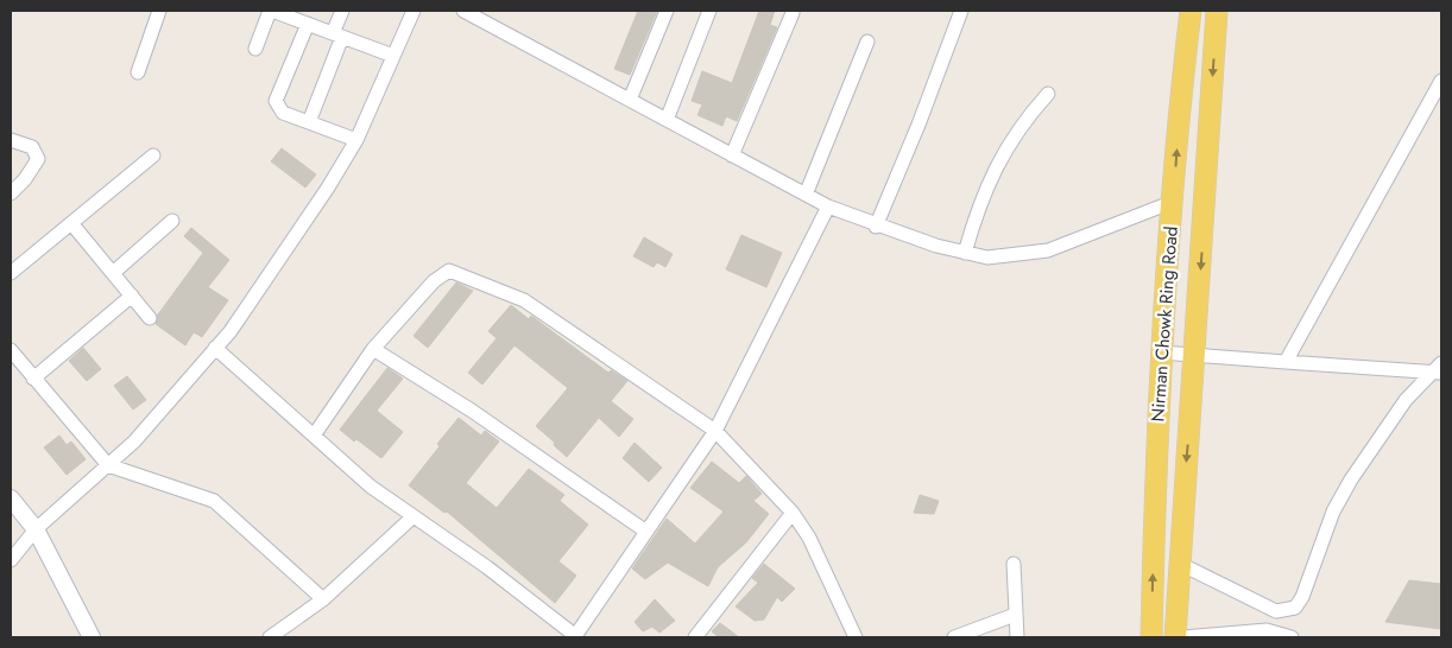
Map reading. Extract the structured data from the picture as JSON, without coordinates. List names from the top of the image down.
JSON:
{
  "streets": {
    "main road": ["Nirman Chowk Ring Road"]
  }
}
